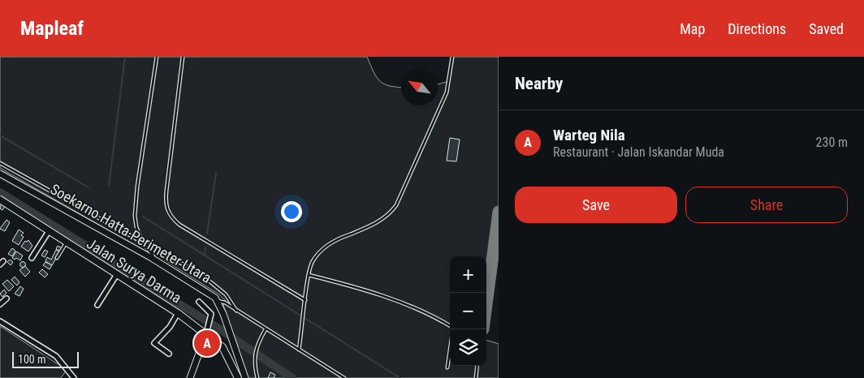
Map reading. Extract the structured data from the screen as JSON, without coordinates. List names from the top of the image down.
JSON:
{
  "streets": {
    "main road": ["Soekarno Hatta Perimeter Utara", "Jalan Surya Darma"]
  },
  "scale_bar": "100 m",
  "north": "top left",
  "page": {
    "header": "Mapleaf",
    "nav": ["Map", "Directions", "Saved"],
    "heading": "Nearby",
    "list": [
      {
        "mark": "A",
        "name": "Warteg Nila",
        "note": "Restaurant · Jalan Iskandar Muda",
        "value": "230 m"
      }
    ],
    "buttons": ["Save", "Share"],
    "map_buttons": ["+", "−"],
    "pins": "A",
    "scale": "100 m"
  }
}
